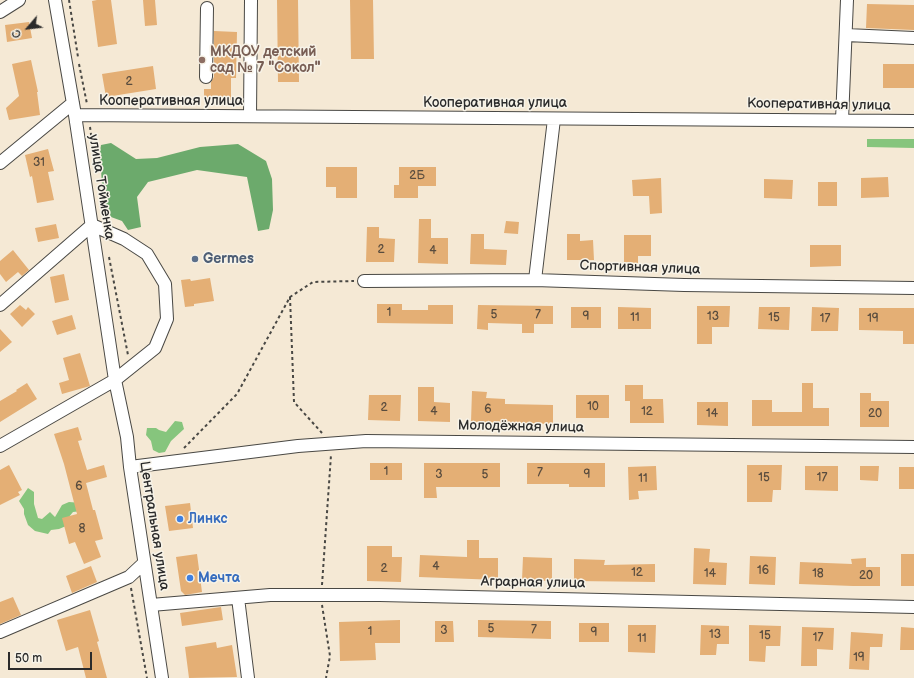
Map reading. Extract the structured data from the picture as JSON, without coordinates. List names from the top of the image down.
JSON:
{
  "streets": {
    "street": [
      "Кооперативная улица",
      "улица Тойменка",
      "Спортивная улица",
      "Молодёжная улица",
      "Центральная улица",
      "Аграрная улица"
    ]
  },
  "crossings": [
    ["Кооперативная улица", "улица Тойменка"],
    ["улица Тойменка", "Центральная улица"],
    ["Молодёжная улица", "Центральная улица"],
    ["Центральная улица", "Аграрная улица"]
  ],
  "places": [
    "МКДОУ детский сад № 7 \"Сокол\"",
    "Germes",
    "Линкс",
    "Мечта"
  ],
  "house_numbers": [
    "2",
    "31",
    "2Б",
    "2",
    "4",
    "1",
    "5",
    "7",
    "9",
    "13",
    "11",
    "15",
    "17",
    "19",
    "10",
    "2",
    "6",
    "4",
    "12",
    "14",
    "20",
    "1",
    "7",
    "3",
    "5",
    "9",
    "15",
    "17",
    "11",
    "6",
    "8",
    "4",
    "2",
    "16",
    "12",
    "14",
    "18",
    "20",
    "5",
    "7",
    "3",
    "1",
    "9",
    "13",
    "15",
    "17",
    "11",
    "19"
  ],
  "scale_bar": "50 m",
  "north": "bottom left"
}
